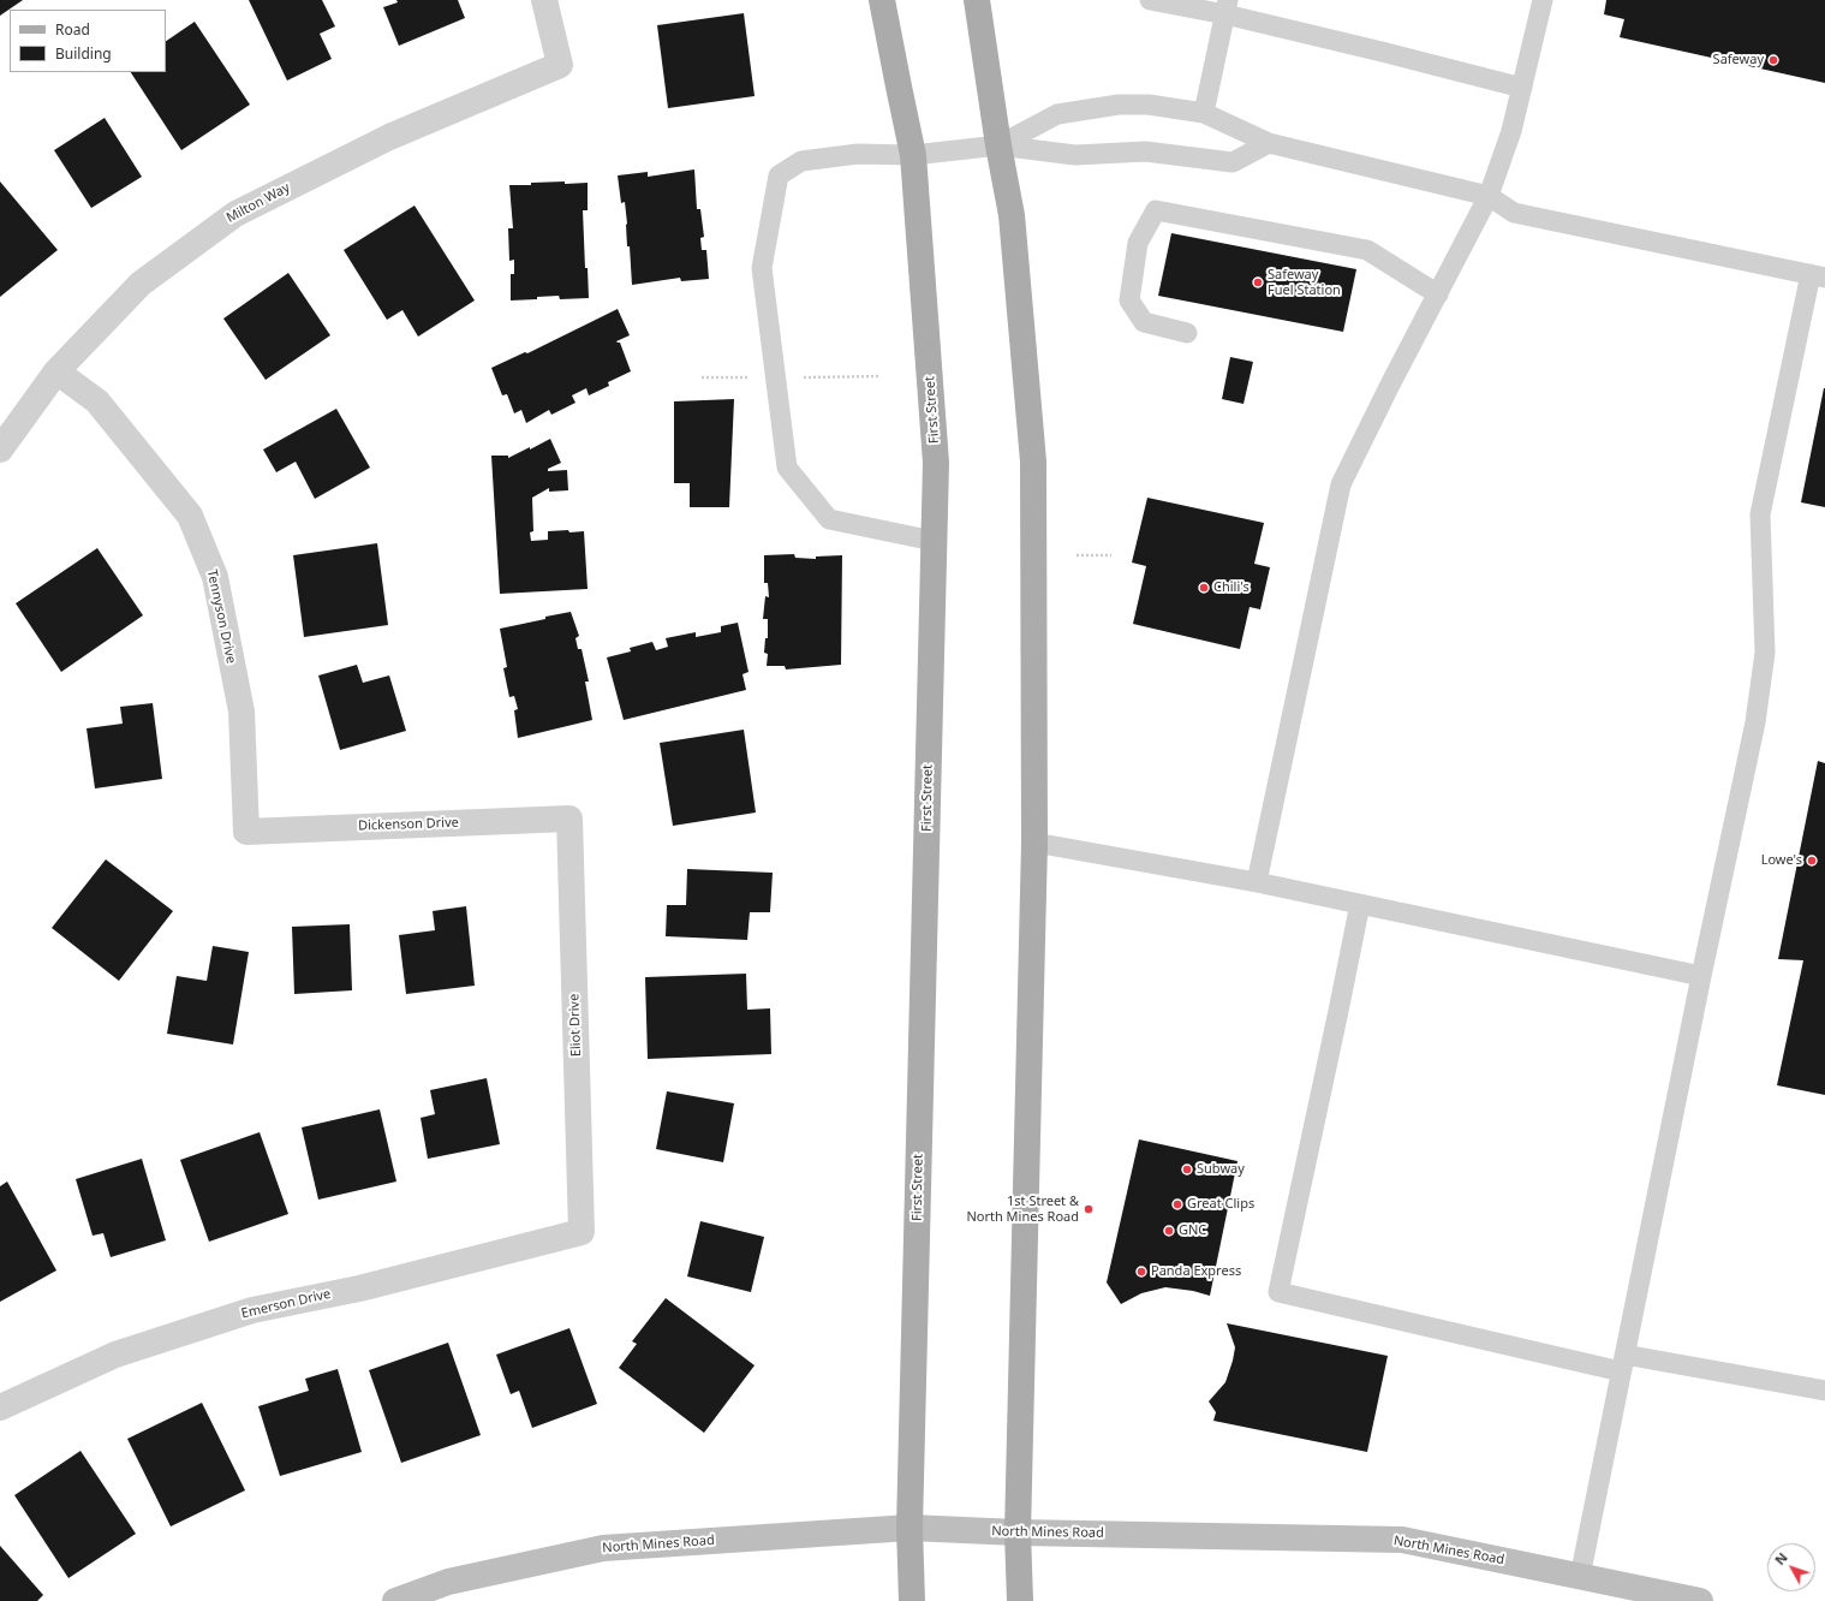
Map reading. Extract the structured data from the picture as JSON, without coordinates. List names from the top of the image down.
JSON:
{
  "streets": {
    "main road": ["First Street", "North Mines Road"],
    "street": [
      "Milton Way",
      "Tennyson Drive",
      "Dickenson Drive",
      "Eliot Drive",
      "Emerson Drive"
    ]
  },
  "crossings": [
    ["Milton Way", "Tennyson Drive"],
    ["First Street", "North Mines Road"],
    ["Tennyson Drive", "Dickenson Drive"],
    ["Dickenson Drive", "Eliot Drive"],
    ["Eliot Drive", "Emerson Drive"]
  ],
  "places": [
    "Safeway",
    "Safeway Fuel Station",
    "Chili's",
    "Lowe's",
    "Subway",
    "Great Clips",
    "1st Street & North Mines Road",
    "GNC",
    "Panda Express"
  ],
  "legend": ["Road", "Building"],
  "north": "top left"
}
